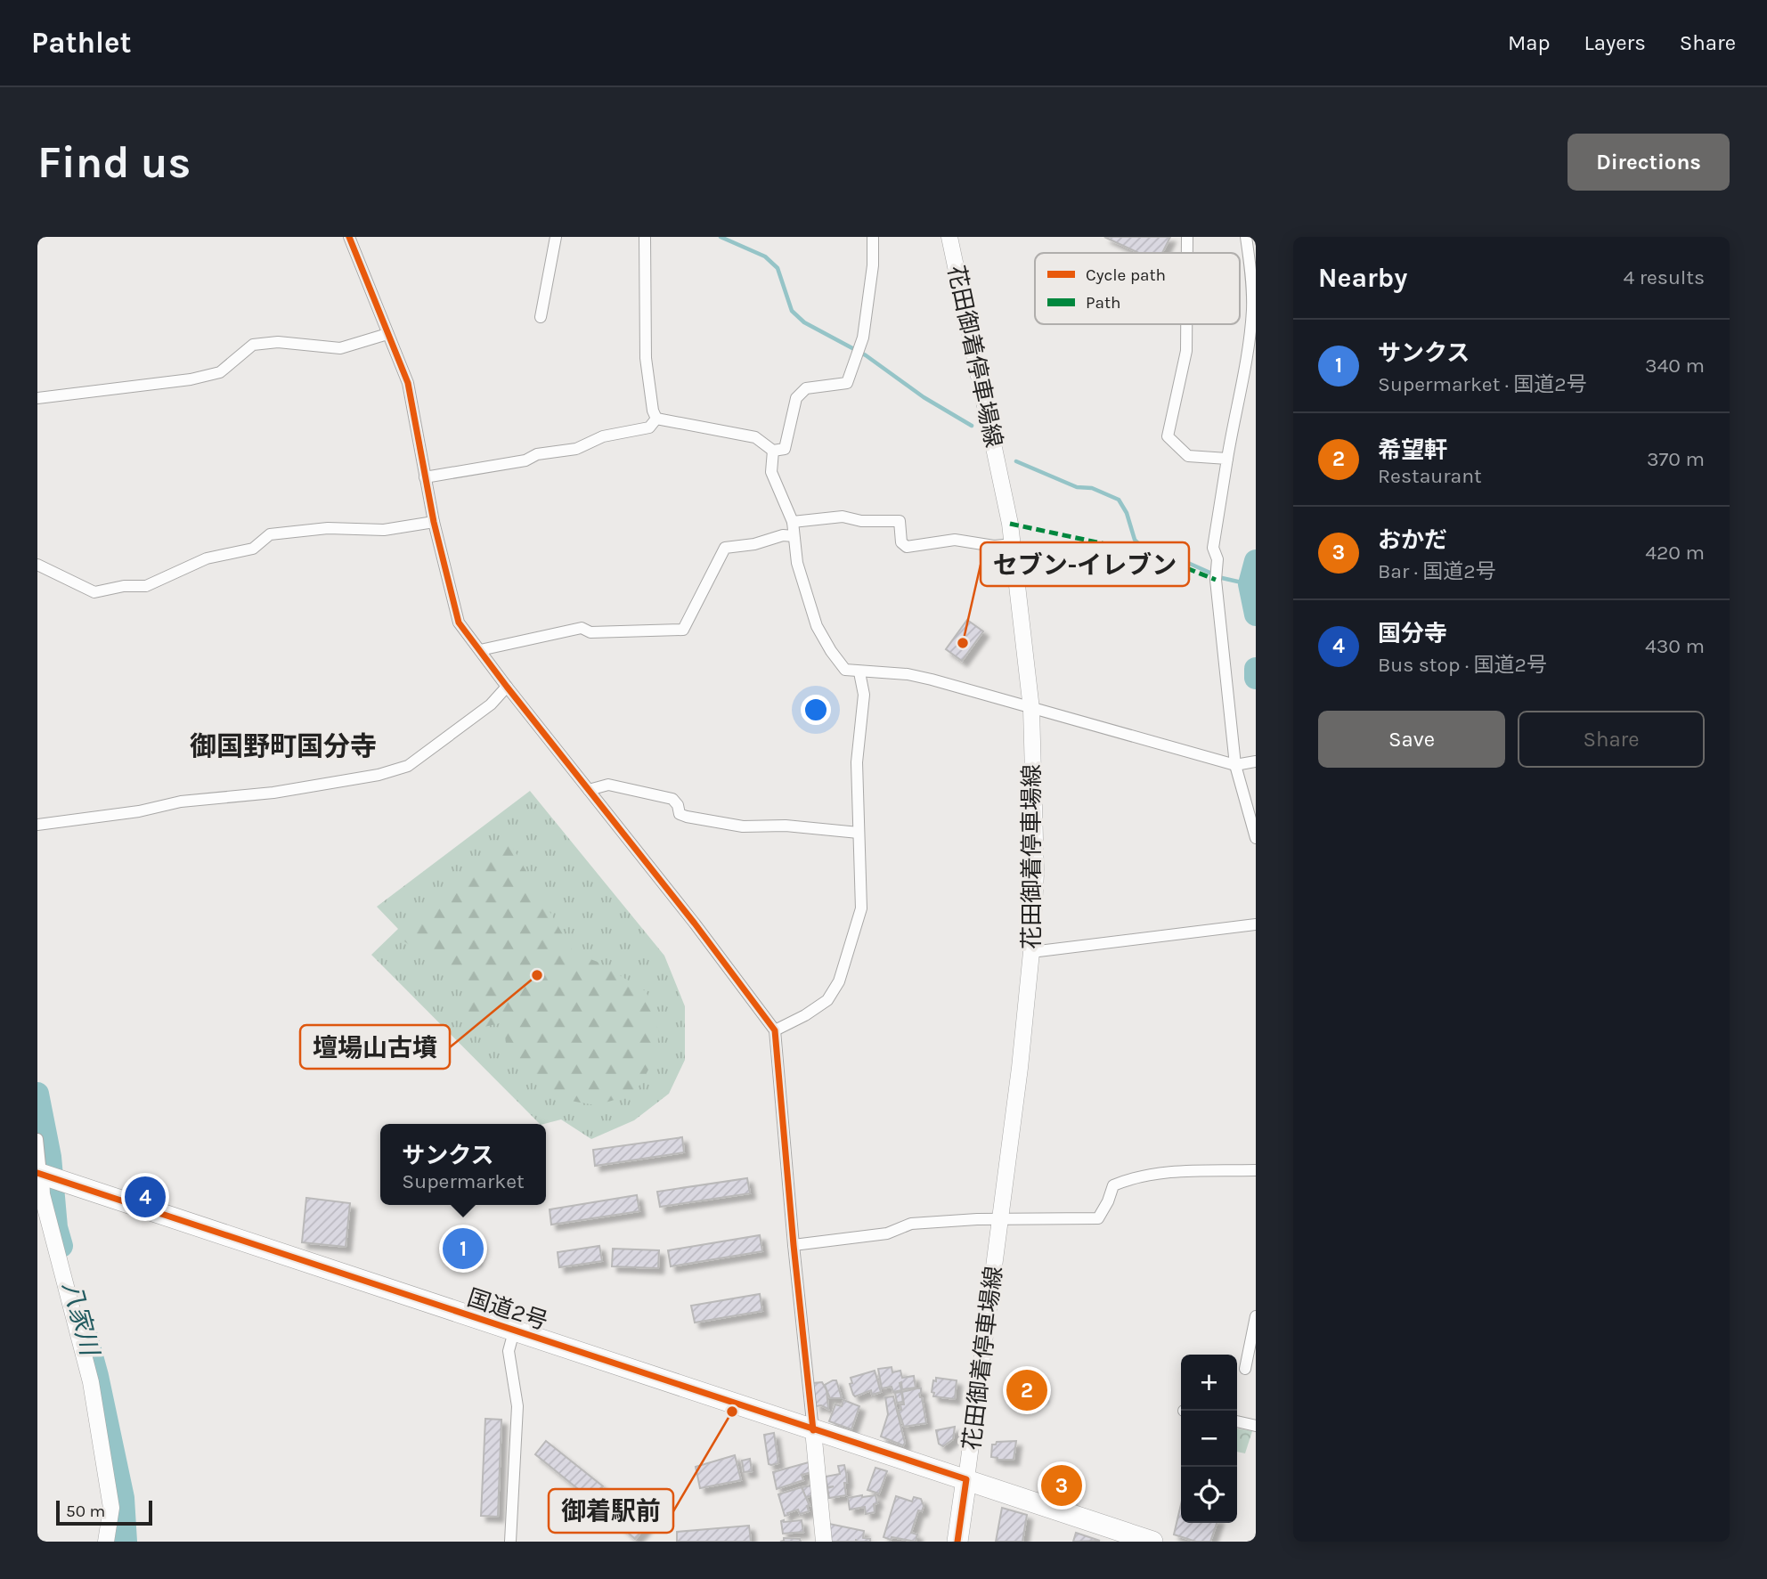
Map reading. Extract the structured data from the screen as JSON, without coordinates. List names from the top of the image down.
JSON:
{
  "streets": {
    "highway": ["国道2号"],
    "main road": ["花田御着停車場線"]
  },
  "crossings": [
    ["花田御着停車場線", "国道2号"]
  ],
  "districts": ["御国野町国分寺"],
  "water": ["八家川"],
  "places": ["セブン-イレブン", "壇場山古墳", "御着駅前"],
  "legend": ["Cycle path", "Path"],
  "scale_bar": "50 m",
  "page": {
    "header": "Pathlet",
    "nav": ["Map", "Layers", "Share"],
    "buttons": [
      "Directions",
      ["Save", "Share"]
    ],
    "title": "Find us",
    "heading": ["Nearby", "4 results"],
    "list": [
      {
        "mark": "1",
        "name": "サンクス",
        "note": "Supermarket · 国道2号",
        "value": "340 m"
      },
      {
        "mark": "2",
        "name": "希望軒",
        "note": "Restaurant",
        "value": "370 m"
      },
      {
        "mark": "3",
        "name": "おかだ",
        "note": "Bar · 国道2号",
        "value": "420 m"
      },
      {
        "mark": "4",
        "name": "国分寺",
        "note": "Bus stop · 国道2号",
        "value": "430 m"
      }
    ],
    "popup": ["サンクス", "Supermarket"],
    "pins": [
      "4",
      "1",
      "2",
      "3"
    ],
    "map_buttons": ["+", "−"],
    "scale": "50 m"
  }
}
